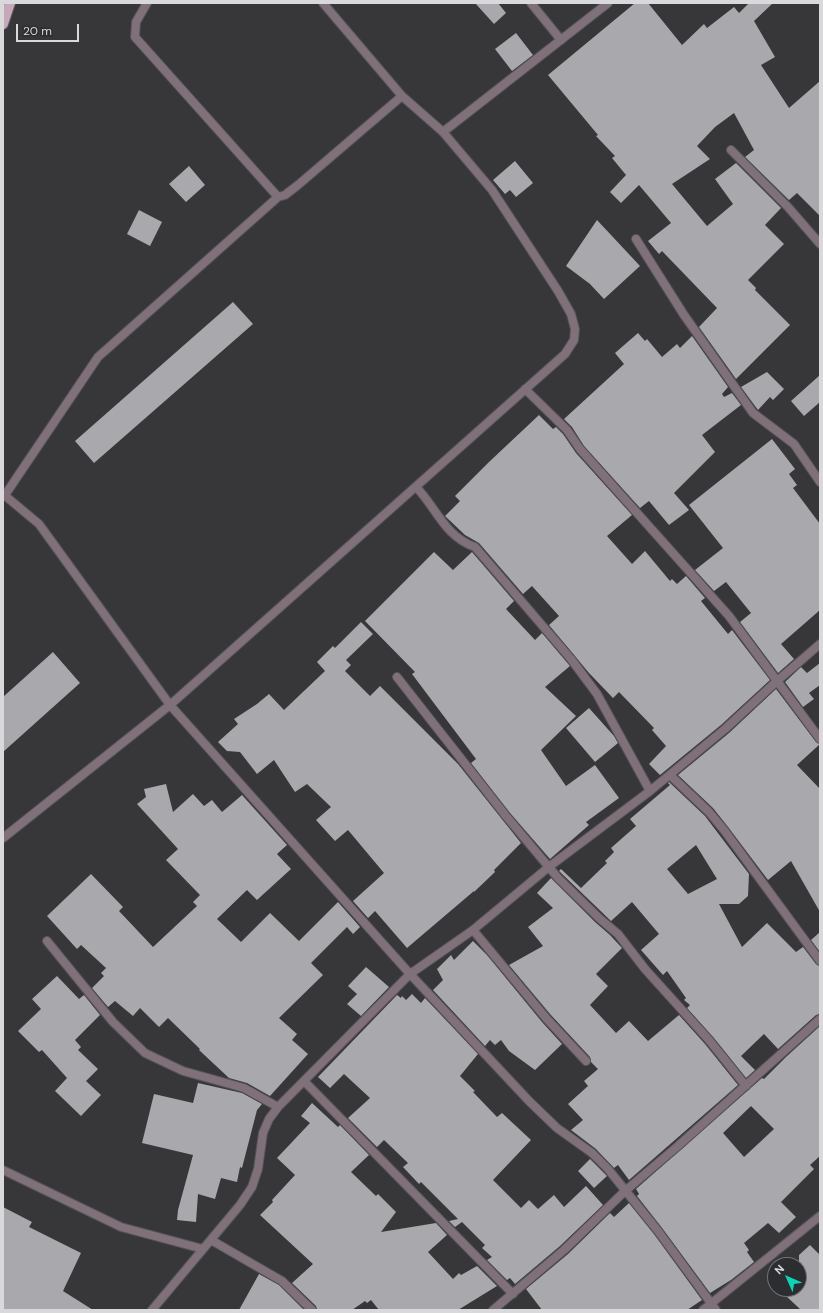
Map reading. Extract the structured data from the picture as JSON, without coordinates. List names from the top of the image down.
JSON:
{
  "scale_bar": "20 m",
  "north": "top left"
}
